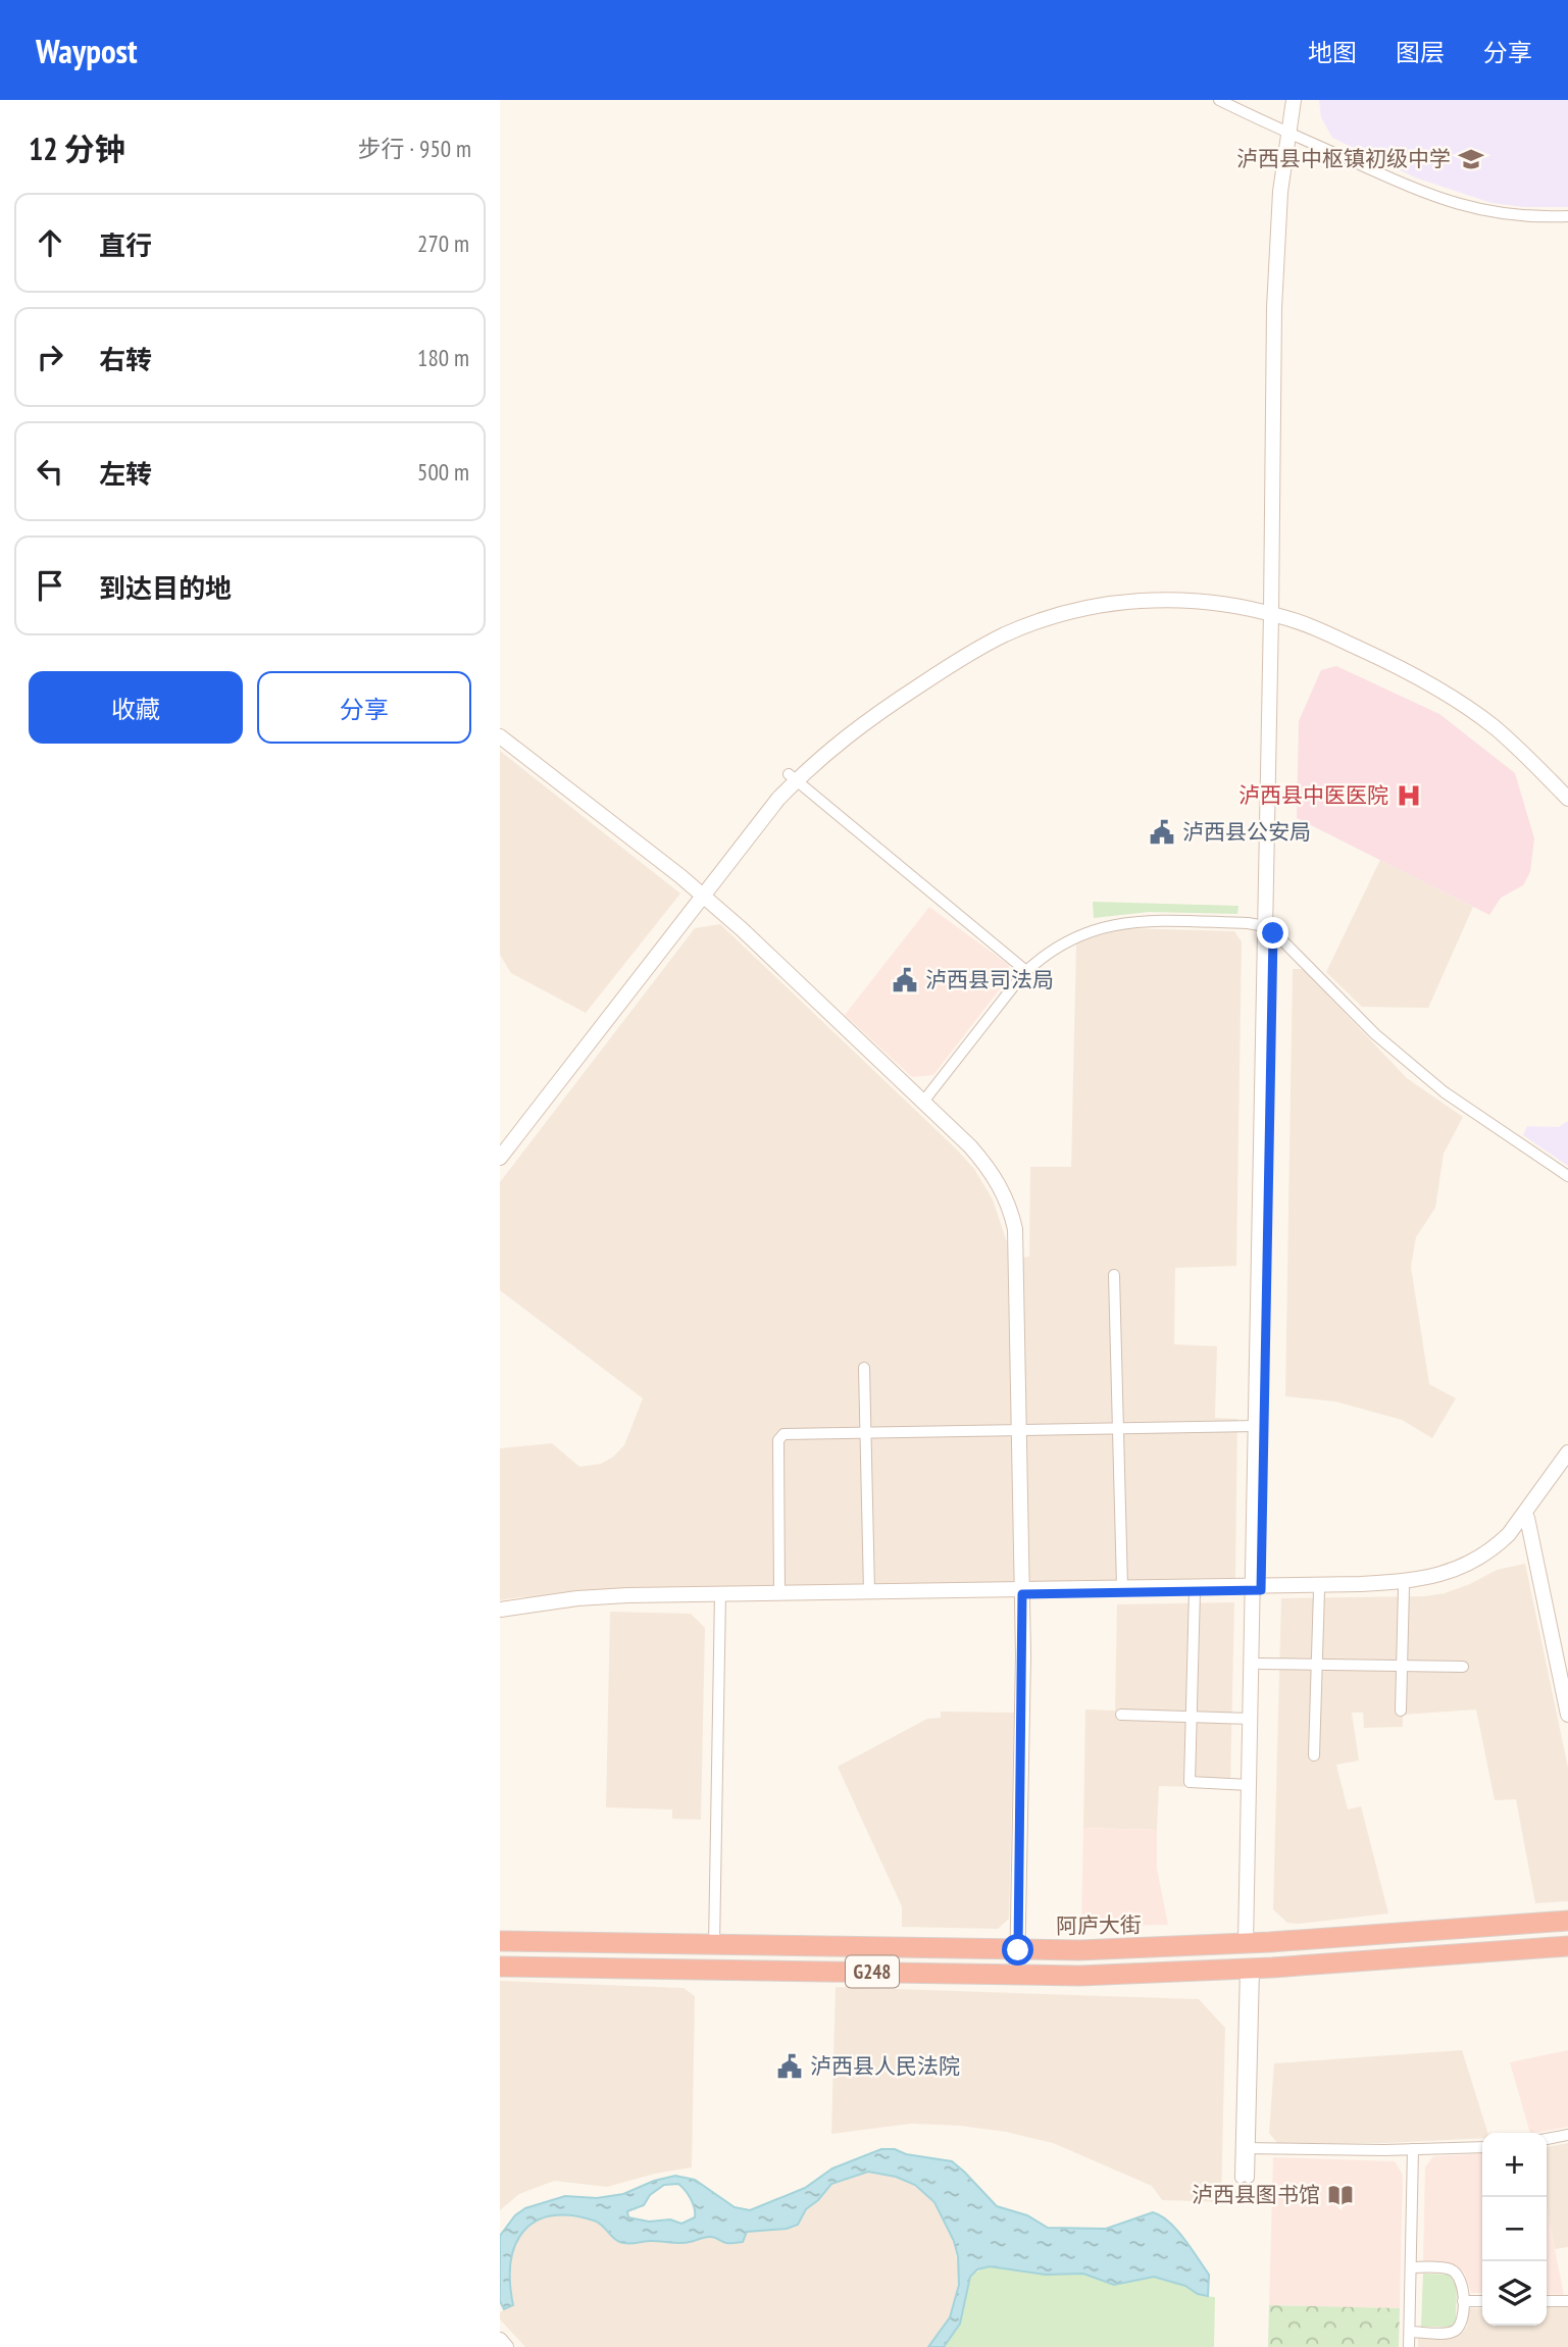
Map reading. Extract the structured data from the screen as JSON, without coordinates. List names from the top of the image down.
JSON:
{
  "streets": {
    "highway": ["阿庐大街", "G248"]
  },
  "places": {
    "school or university": ["泸西县中枢镇初级中学"],
    "hospital": ["泸西县中医医院"],
    "public building": ["泸西县公安局", "泸西县司法局", "泸西县人民法院"],
    "library": ["泸西县图书馆"]
  },
  "page": {
    "header": "Waypost",
    "nav": ["地图", "图层", "分享"],
    "heading": ["12 分钟", "步行 · 950 m"],
    "list": [
      ["直行", "270 m"],
      ["右转", "180 m"],
      ["左转", "500 m"],
      "到达目的地"
    ],
    "buttons": ["收藏", "分享"],
    "map_buttons": ["+", "−"]
  }
}
